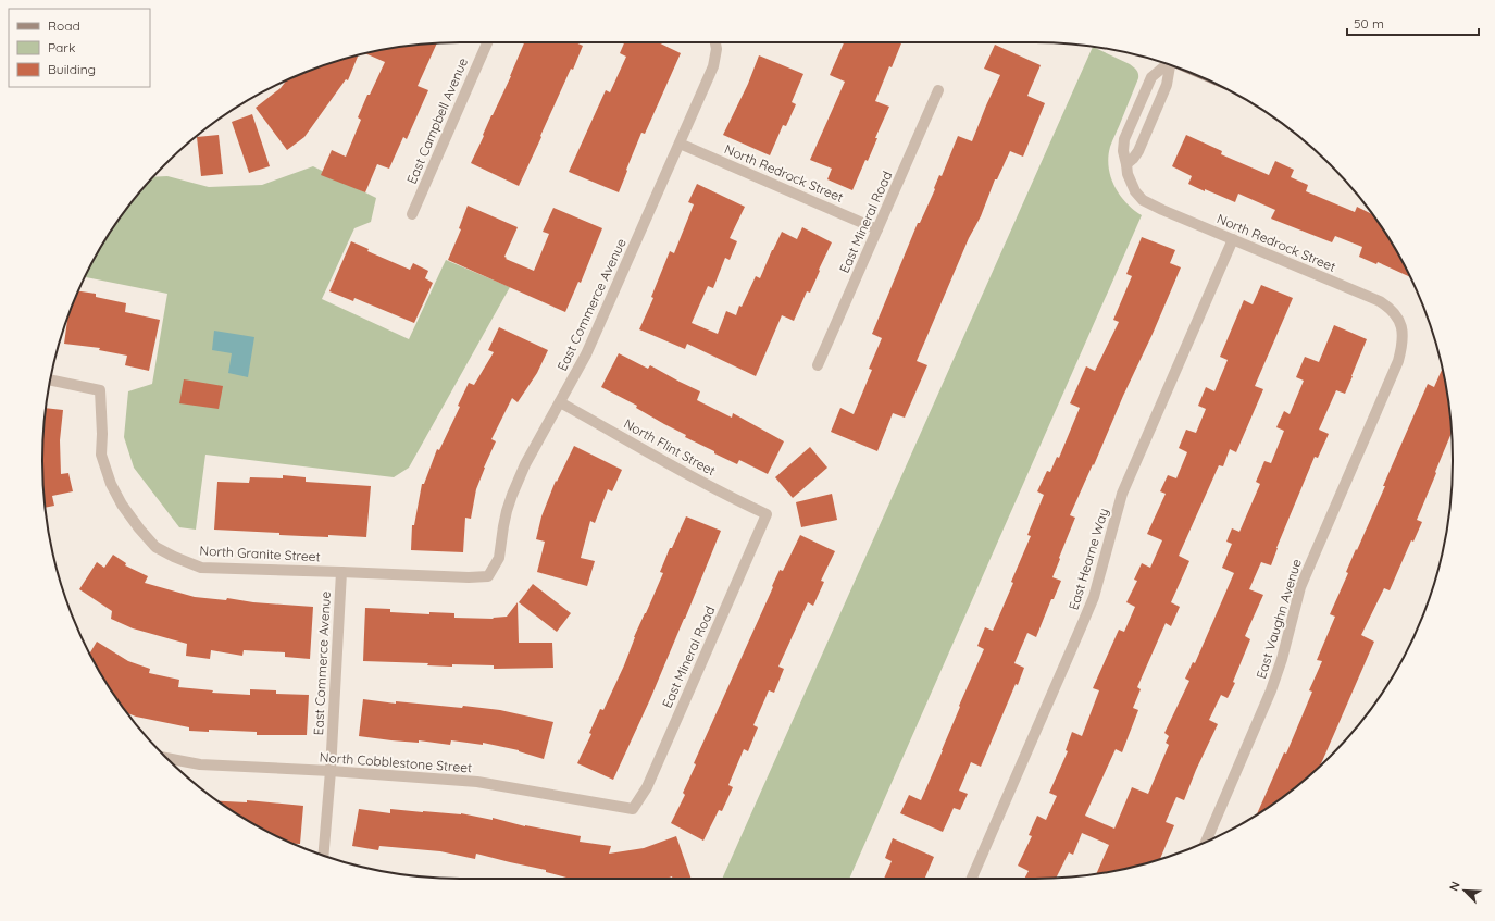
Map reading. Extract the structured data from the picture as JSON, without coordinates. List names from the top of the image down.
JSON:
{
  "streets": {
    "street": [
      "East Campbell Avenue",
      "North Redrock Street",
      "East Mineral Road",
      "East Commerce Avenue",
      "North Flint Street",
      "North Granite Street",
      "East Hearne Way",
      "East Vaughn Avenue",
      "North Cobblestone Street"
    ]
  },
  "crossings": [
    ["North Redrock Street", "East Mineral Road"],
    ["North Redrock Street", "East Commerce Avenue"],
    ["North Redrock Street", "East Hearne Way"],
    ["North Redrock Street", "East Vaughn Avenue"],
    ["East Mineral Road", "North Flint Street"],
    ["East Mineral Road", "North Cobblestone Street"],
    ["East Commerce Avenue", "North Flint Street"],
    ["East Commerce Avenue", "North Granite Street"],
    ["East Commerce Avenue", "North Cobblestone Street"]
  ],
  "legend": ["Road", "Park", "Building"],
  "scale_bar": "50 m",
  "north": "top left"
}
